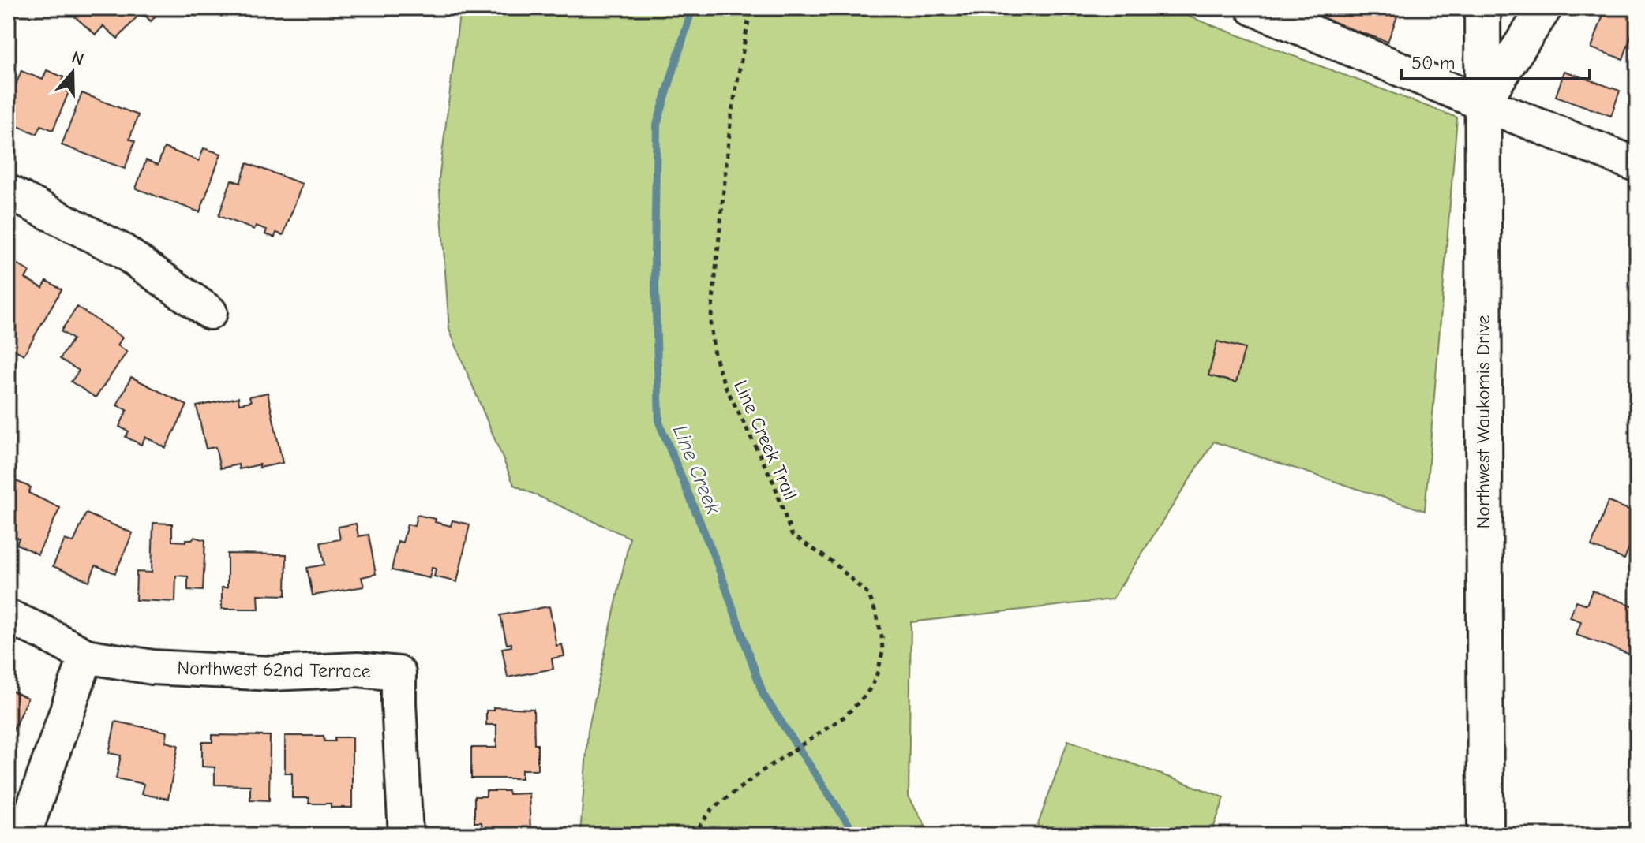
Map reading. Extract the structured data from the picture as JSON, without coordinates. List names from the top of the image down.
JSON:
{
  "streets": {
    "main road": ["Northwest Waukomis Drive"],
    "street": ["Northwest 62nd Terrace"],
    "path": ["Line Creek Trail"]
  },
  "water": ["Line Creek"],
  "scale_bar": "50 m",
  "north": "top"
}
